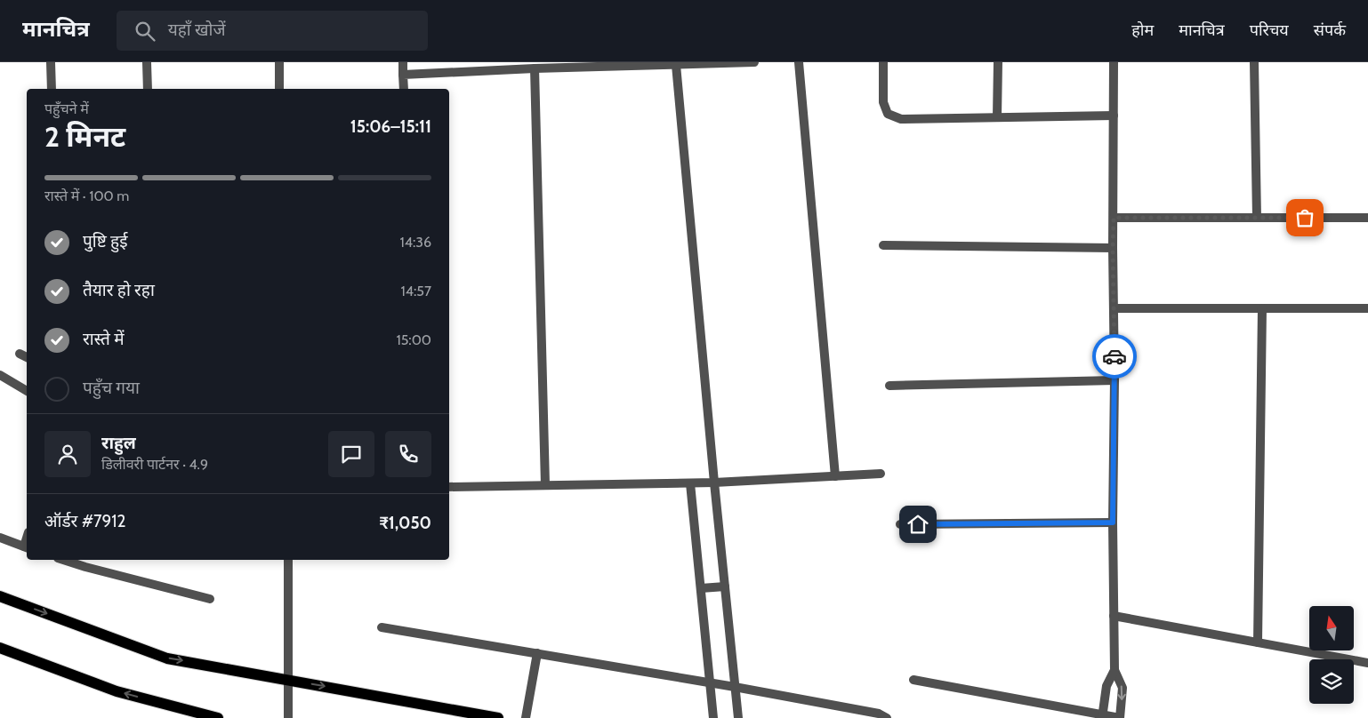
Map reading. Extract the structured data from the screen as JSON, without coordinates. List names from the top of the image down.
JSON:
{
  "north": "top",
  "page": {
    "header": "मानचित्र",
    "search": "यहाँ खोजें",
    "nav": [
      "होम",
      "मानचित्र",
      "परिचय",
      "संपर्क"
    ],
    "heading": ["2 मिनट", "पहुँचने में", "15:06–15:11"],
    "panel": [
      "राहुल",
      "डिलीवरी पार्टनर · 4.9",
      "ऑर्डर #7912",
      "₹1,050"
    ],
    "bar": "रास्ते में · 100 m",
    "list": [
      ["पुष्टि हुई", "14:36"],
      ["तैयार हो रहा", "14:57"],
      ["रास्ते में", "15:00"],
      "पहुँच गया"
    ]
  }
}
